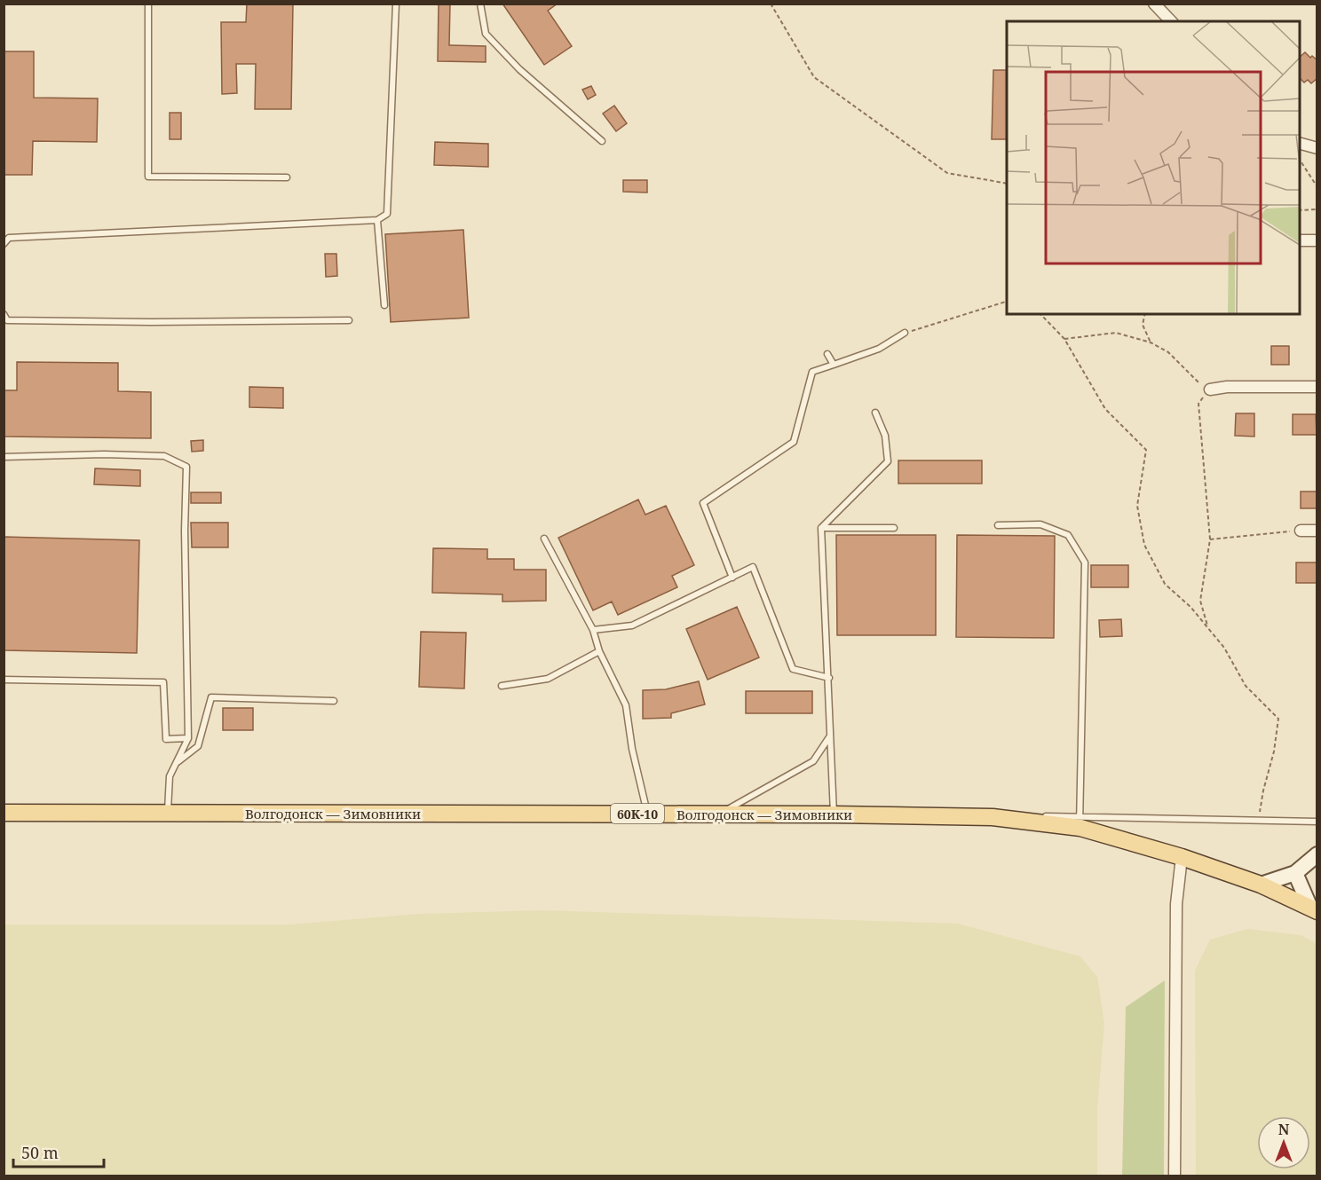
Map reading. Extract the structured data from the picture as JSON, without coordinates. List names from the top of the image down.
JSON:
{
  "streets": {
    "main road": ["Волгодонск — Зимовники", "60К-10"]
  },
  "scale_bar": "50 m",
  "north": "top"
}
